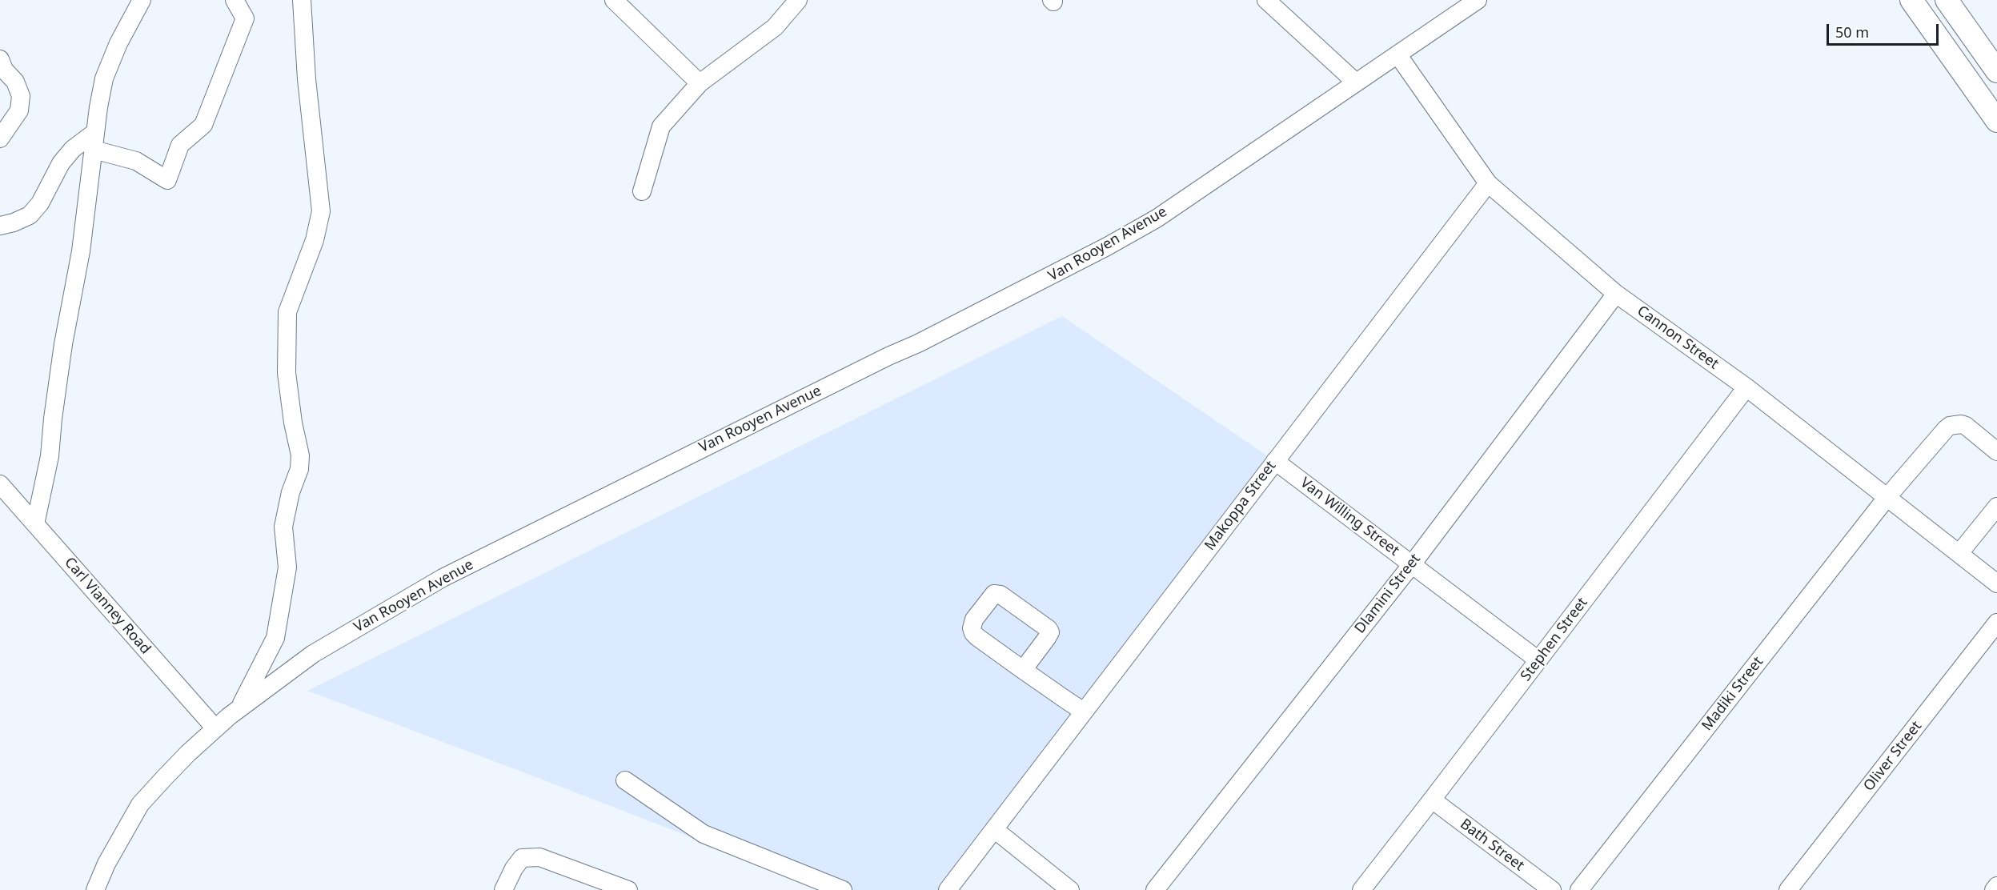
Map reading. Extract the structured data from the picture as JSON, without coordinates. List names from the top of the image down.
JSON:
{
  "streets": {
    "street": [
      "Van Rooyen Avenue",
      "Cannon Street",
      "Makoppa Street",
      "Van Willing Street",
      "Dlamini Street",
      "Carl Vianney Road",
      "Stephen Street",
      "Madiki Street",
      "Oliver Street",
      "Bath Street"
    ]
  },
  "crossings": [
    ["Van Rooyen Avenue", "Cannon Street"],
    ["Van Rooyen Avenue", "Carl Vianney Road"],
    ["Cannon Street", "Makoppa Street"],
    ["Cannon Street", "Dlamini Street"],
    ["Cannon Street", "Stephen Street"],
    ["Cannon Street", "Madiki Street"],
    ["Makoppa Street", "Van Willing Street"],
    ["Van Willing Street", "Dlamini Street"],
    ["Van Willing Street", "Stephen Street"],
    ["Stephen Street", "Bath Street"]
  ],
  "scale_bar": "50 m"
}
